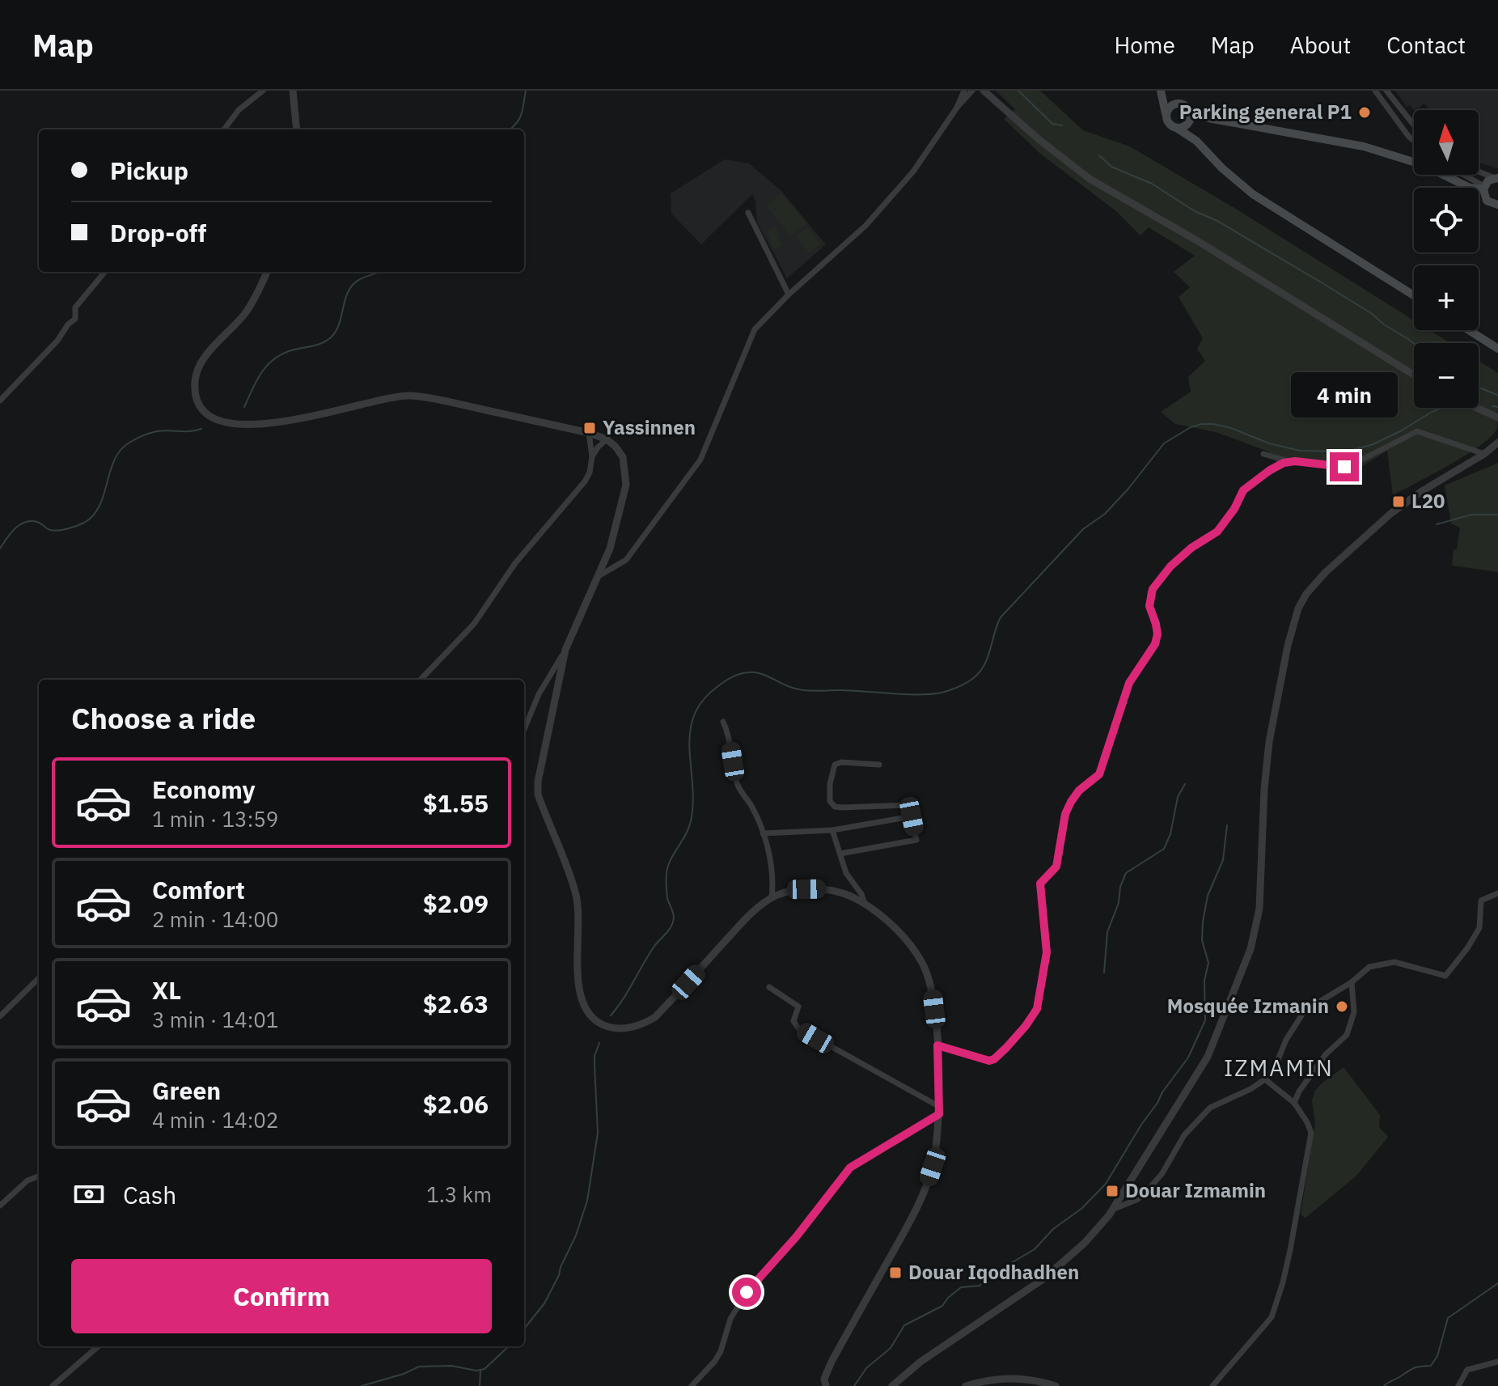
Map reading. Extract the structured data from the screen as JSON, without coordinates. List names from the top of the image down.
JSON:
{
  "districts": ["IZMAMIN"],
  "places": {
    "other": ["Parking general P1", "Mosquée Izmanin"],
    "transit": [
      "Yassinnen",
      "L20",
      "Douar Izmamin",
      "Douar Iqodhadhen"
    ]
  },
  "north": "top",
  "page": {
    "header": "Map",
    "nav": [
      "Home",
      "Map",
      "About",
      "Contact"
    ],
    "map_buttons": ["+", "−"],
    "banner": ["Pickup", "Drop-off"],
    "bubble": "4 min",
    "heading": "Choose a ride",
    "list": [
      {
        "name": "Economy",
        "note": "1 min · 13:59",
        "value": "$1.55"
      },
      {
        "name": "Comfort",
        "note": "2 min · 14:00",
        "value": "$2.09"
      },
      {
        "name": "XL",
        "note": "3 min · 14:01",
        "value": "$2.63"
      },
      {
        "name": "Green",
        "note": "4 min · 14:02",
        "value": "$2.06"
      }
    ],
    "pay": ["Cash", "1.3 km"],
    "buttons": "Confirm"
  }
}
